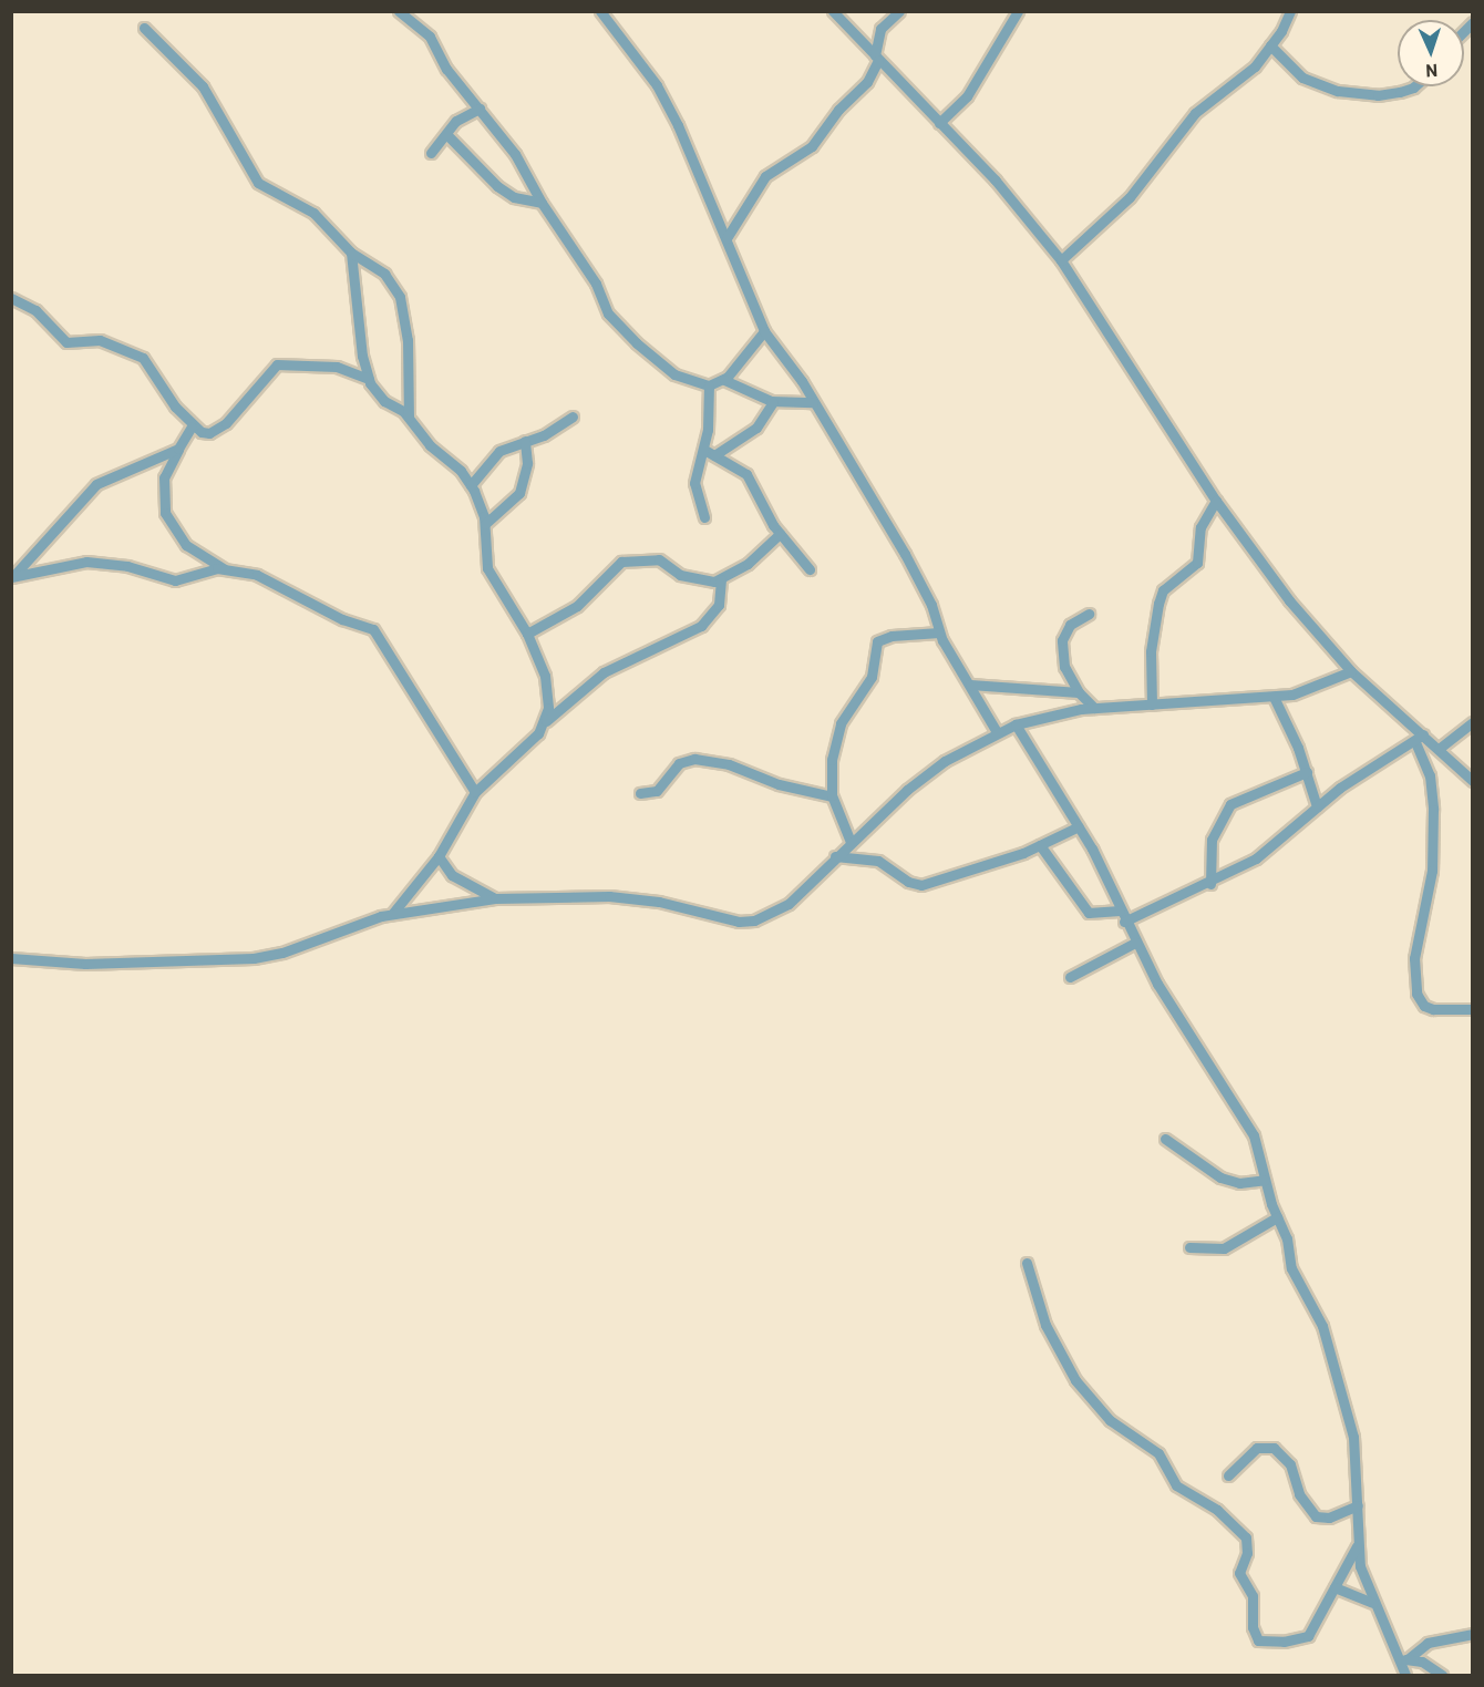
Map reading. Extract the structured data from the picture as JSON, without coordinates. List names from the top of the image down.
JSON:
{
  "north": "bottom"
}
